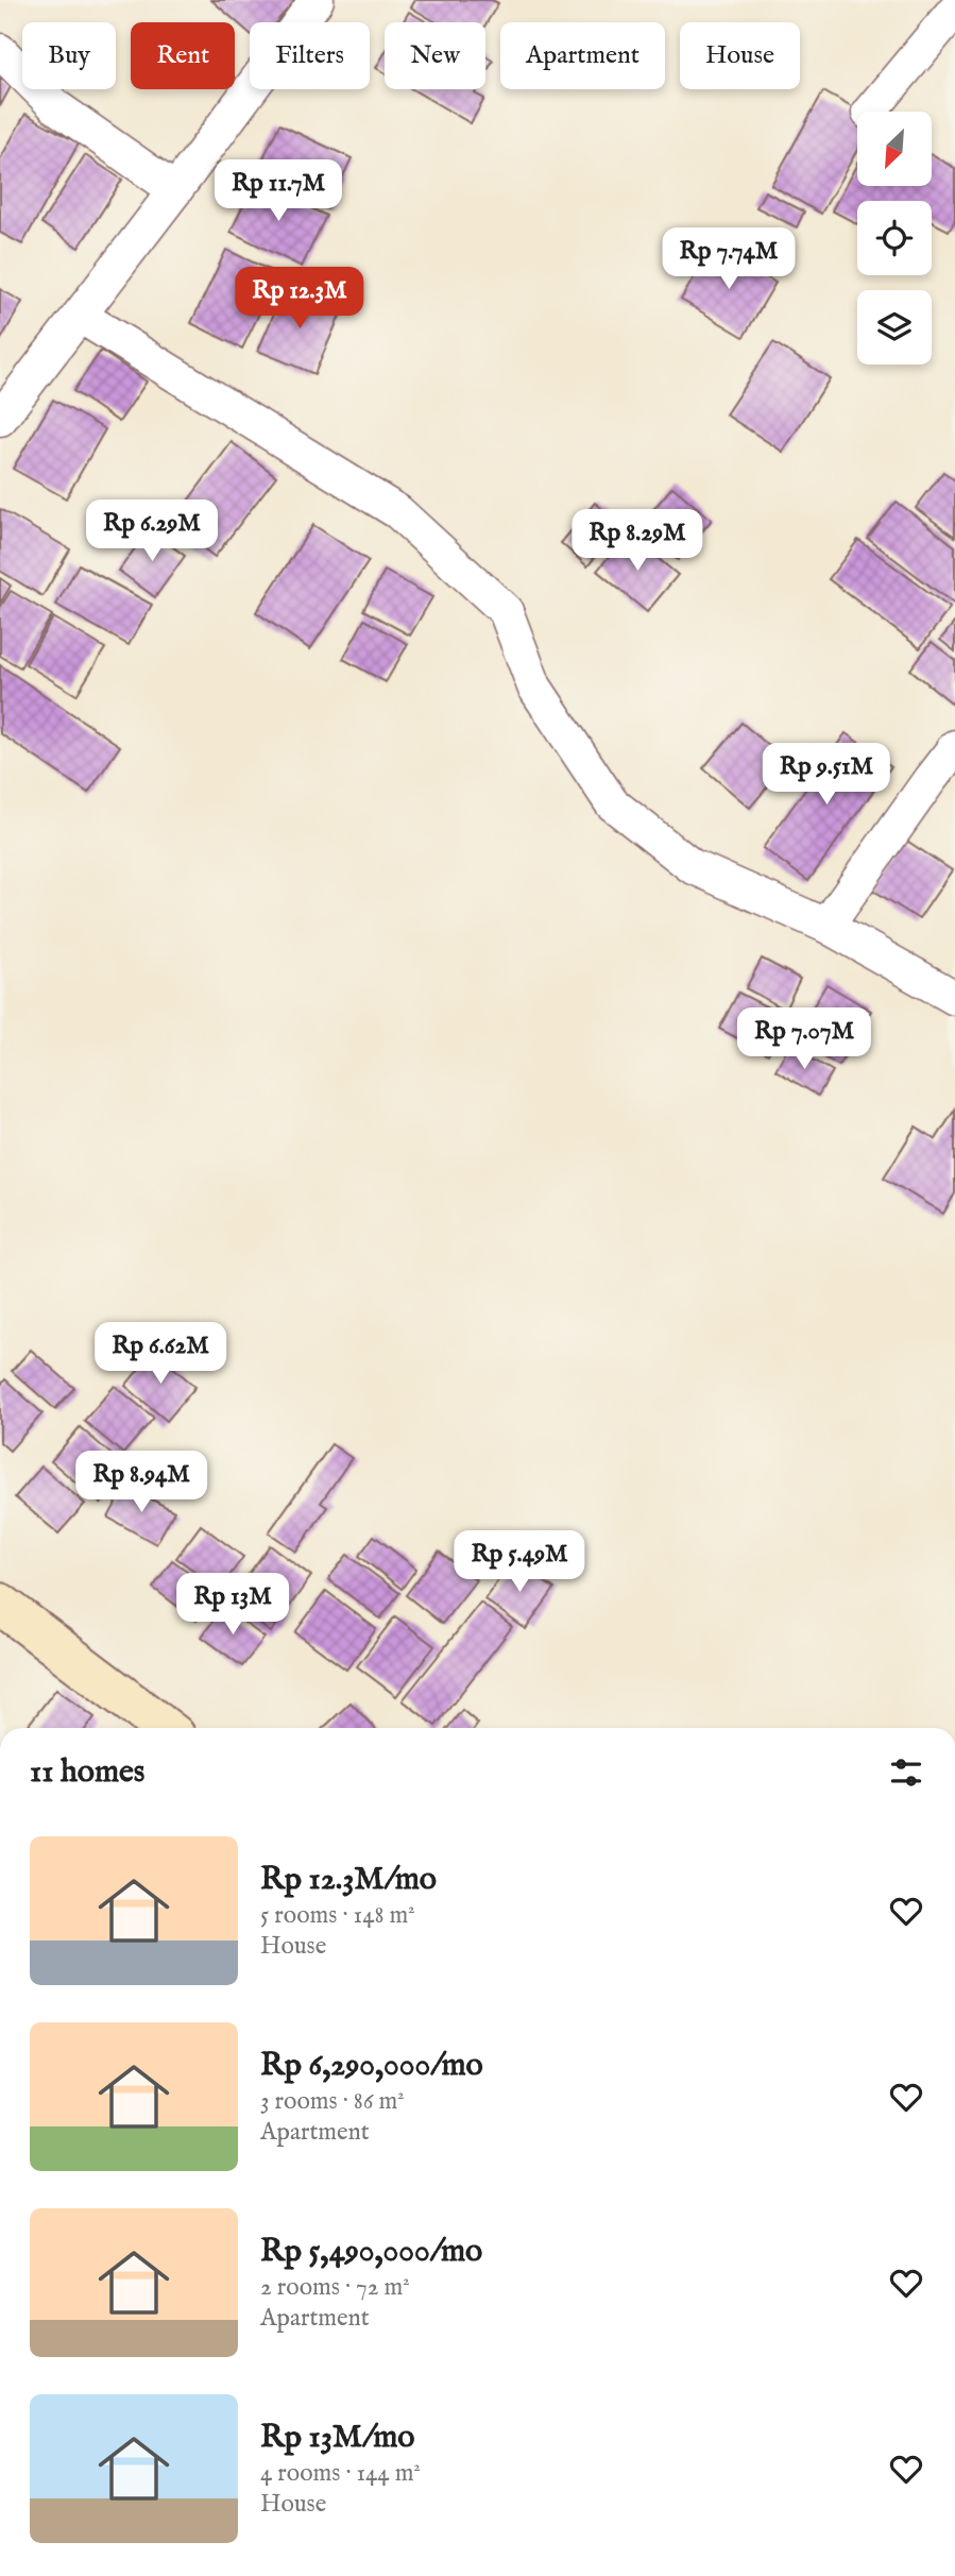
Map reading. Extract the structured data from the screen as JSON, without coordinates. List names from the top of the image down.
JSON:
{
  "north": "bottom left",
  "page": {
    "chip": [
      "Buy",
      "Rent",
      "Filters",
      "New",
      "Apartment",
      "House"
    ],
    "price": [
      "Rp 11.7M",
      "Rp 7.74M",
      "Rp 12.3M",
      "Rp 6.29M",
      "Rp 8.29M",
      "Rp 9.51M",
      "Rp 7.07M",
      "Rp 6.62M",
      "Rp 8.94M",
      "Rp 5.49M",
      "Rp 13M"
    ],
    "heading": "11 homes",
    "list": [
      {
        "name": "Rp 12.3M/mo",
        "note": "5 rooms · 148 m² · House"
      },
      {
        "name": "Rp 6,290,000/mo",
        "note": "3 rooms · 86 m² · Apartment"
      },
      {
        "name": "Rp 5,490,000/mo",
        "note": "2 rooms · 72 m² · Apartment"
      },
      {
        "name": "Rp 13M/mo",
        "note": "4 rooms · 144 m² · House"
      }
    ]
  }
}
